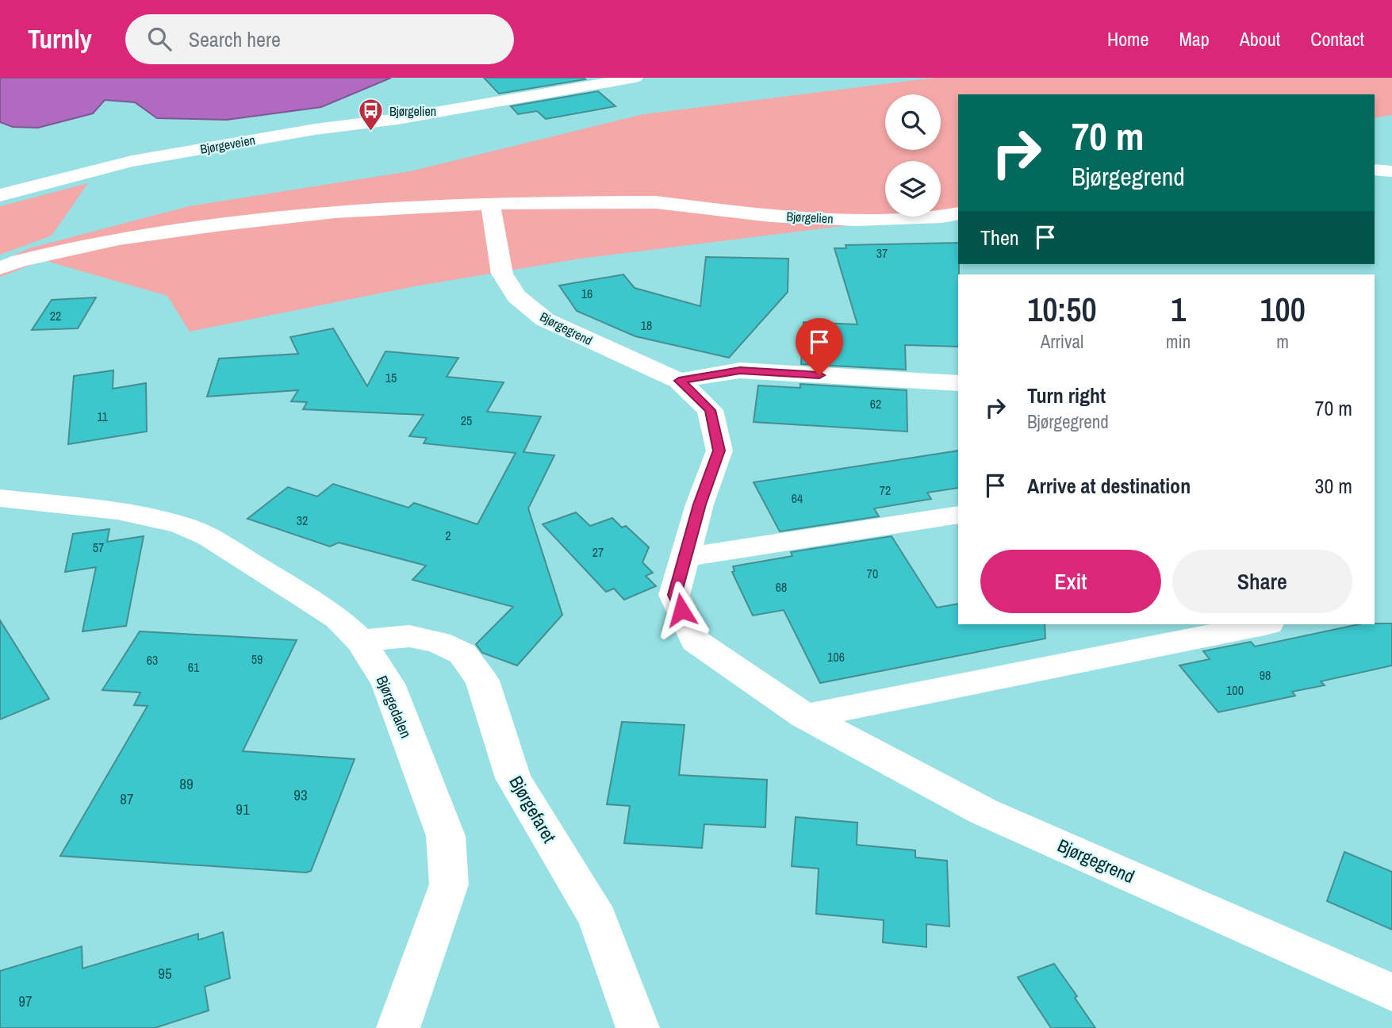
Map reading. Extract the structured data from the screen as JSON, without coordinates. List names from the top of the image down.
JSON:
{
  "streets": {
    "street": [
      "Bjørgeveien",
      "Bjørgelien",
      "Bjørgegrend",
      "Bjørgedalen",
      "Bjørgefaret"
    ]
  },
  "crossings": [
    ["Bjørgelien", "Bjørgegrend"],
    ["Bjørgedalen", "Bjørgefaret"]
  ],
  "places": {
    "bus stop": ["Bjørgelien"]
  },
  "house_numbers": [
    "37",
    "16",
    "22",
    "18",
    "15",
    "62",
    "11",
    "25",
    "72",
    "64",
    "32",
    "2",
    "57",
    "27",
    "70",
    "68",
    "106",
    "59",
    "63",
    "61",
    "98",
    "100",
    "89",
    "93",
    "87",
    "91",
    "95",
    "97"
  ],
  "page": {
    "header": "Turnly",
    "search": "Search here",
    "nav": [
      "Home",
      "Map",
      "About",
      "Contact"
    ],
    "turn": ["70 m", "Bjørgegrend"],
    "then": "Then",
    "eta": [
      "10:50",
      "Arrival",
      "1",
      "min",
      "100",
      "m"
    ],
    "list": [
      {
        "name": "Turn right",
        "note": "Bjørgegrend",
        "value": "70 m"
      },
      {
        "name": "Arrive at destination",
        "value": "30 m"
      }
    ],
    "buttons": ["Exit", "Share"]
  }
}
